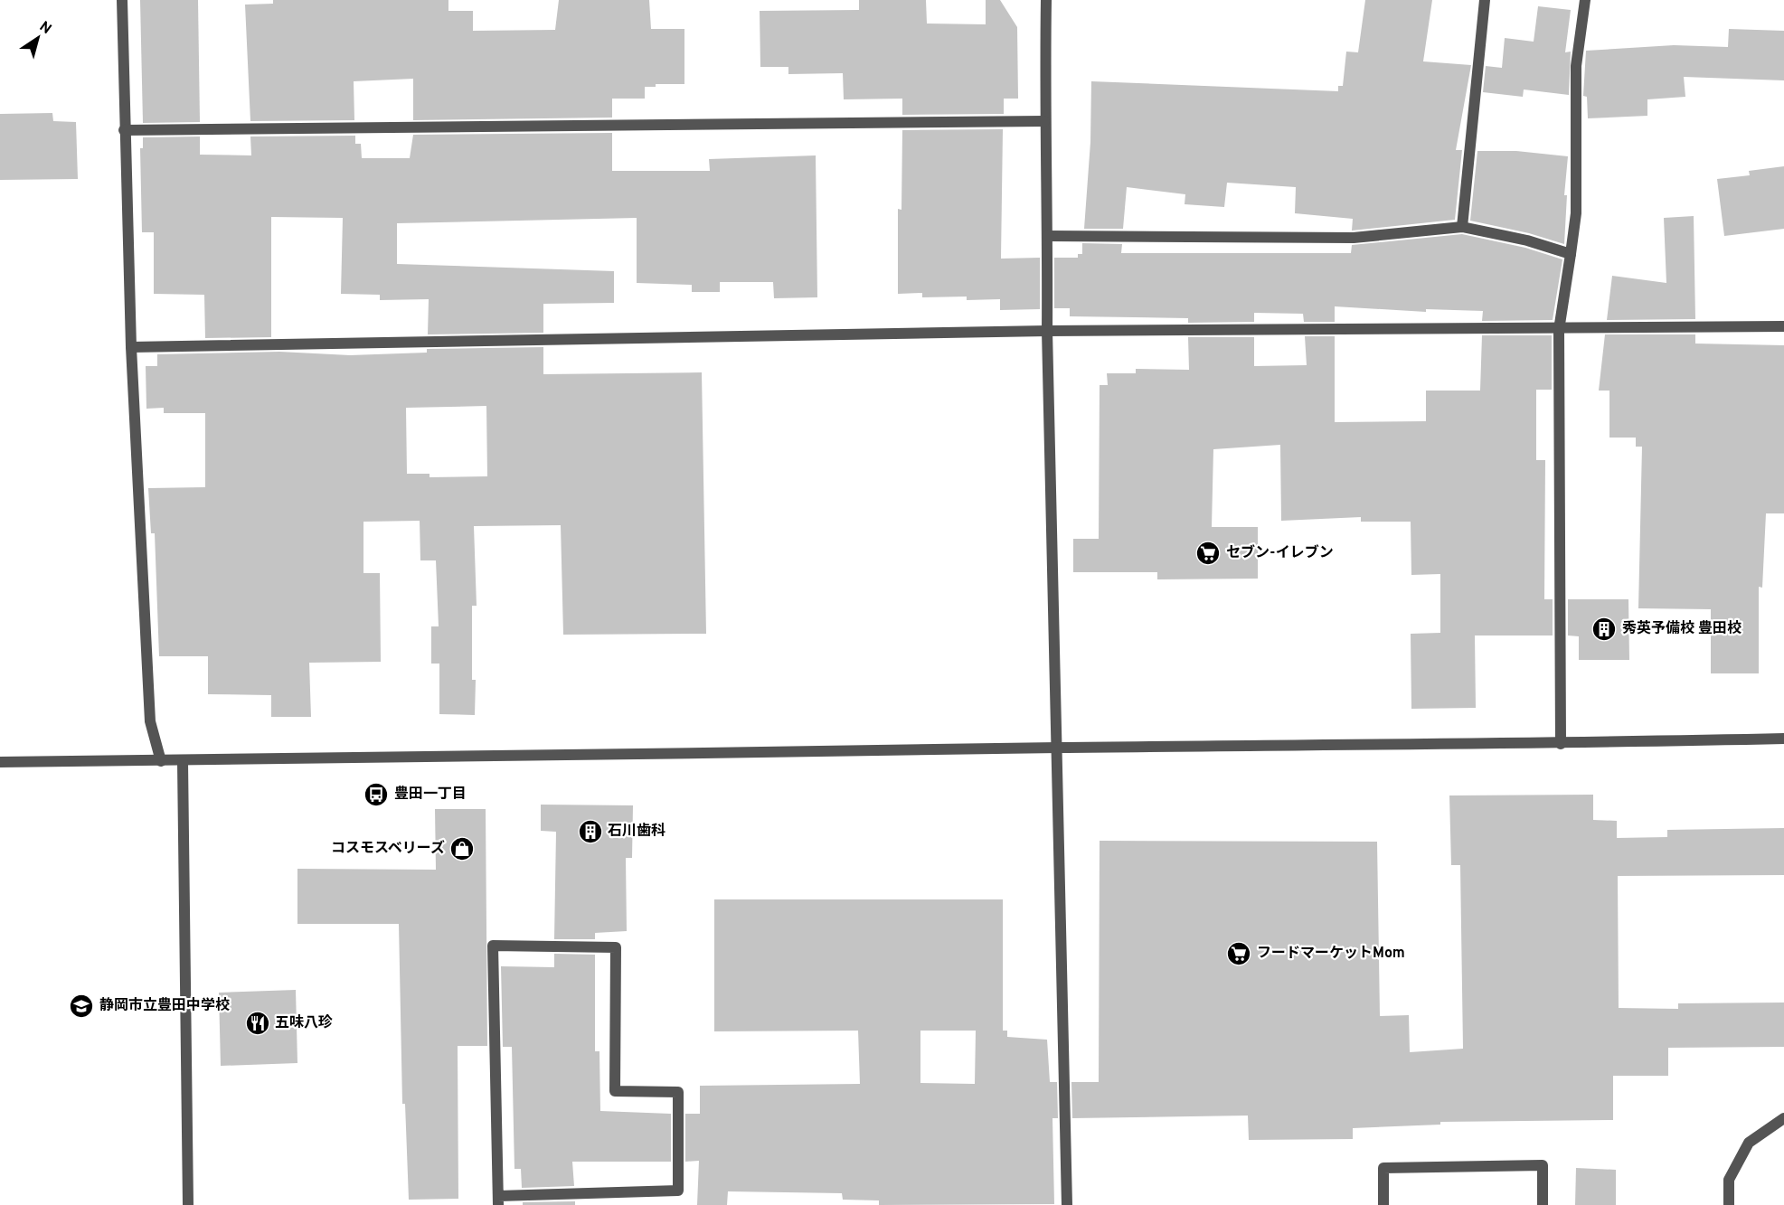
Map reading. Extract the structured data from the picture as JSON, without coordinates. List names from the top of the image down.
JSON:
{
  "places": {
    "supermarket": ["セブン-イレブン", "フードマーケットMom"],
    "building": ["秀英予備校 豊田校", "石川歯科"],
    "bus stop": ["豊田一丁目"],
    "shop": ["コスモスベリーズ"],
    "school or university": ["静岡市立豊田中学校"],
    "restaurant": ["五味八珍"]
  },
  "north": "top right"
}
